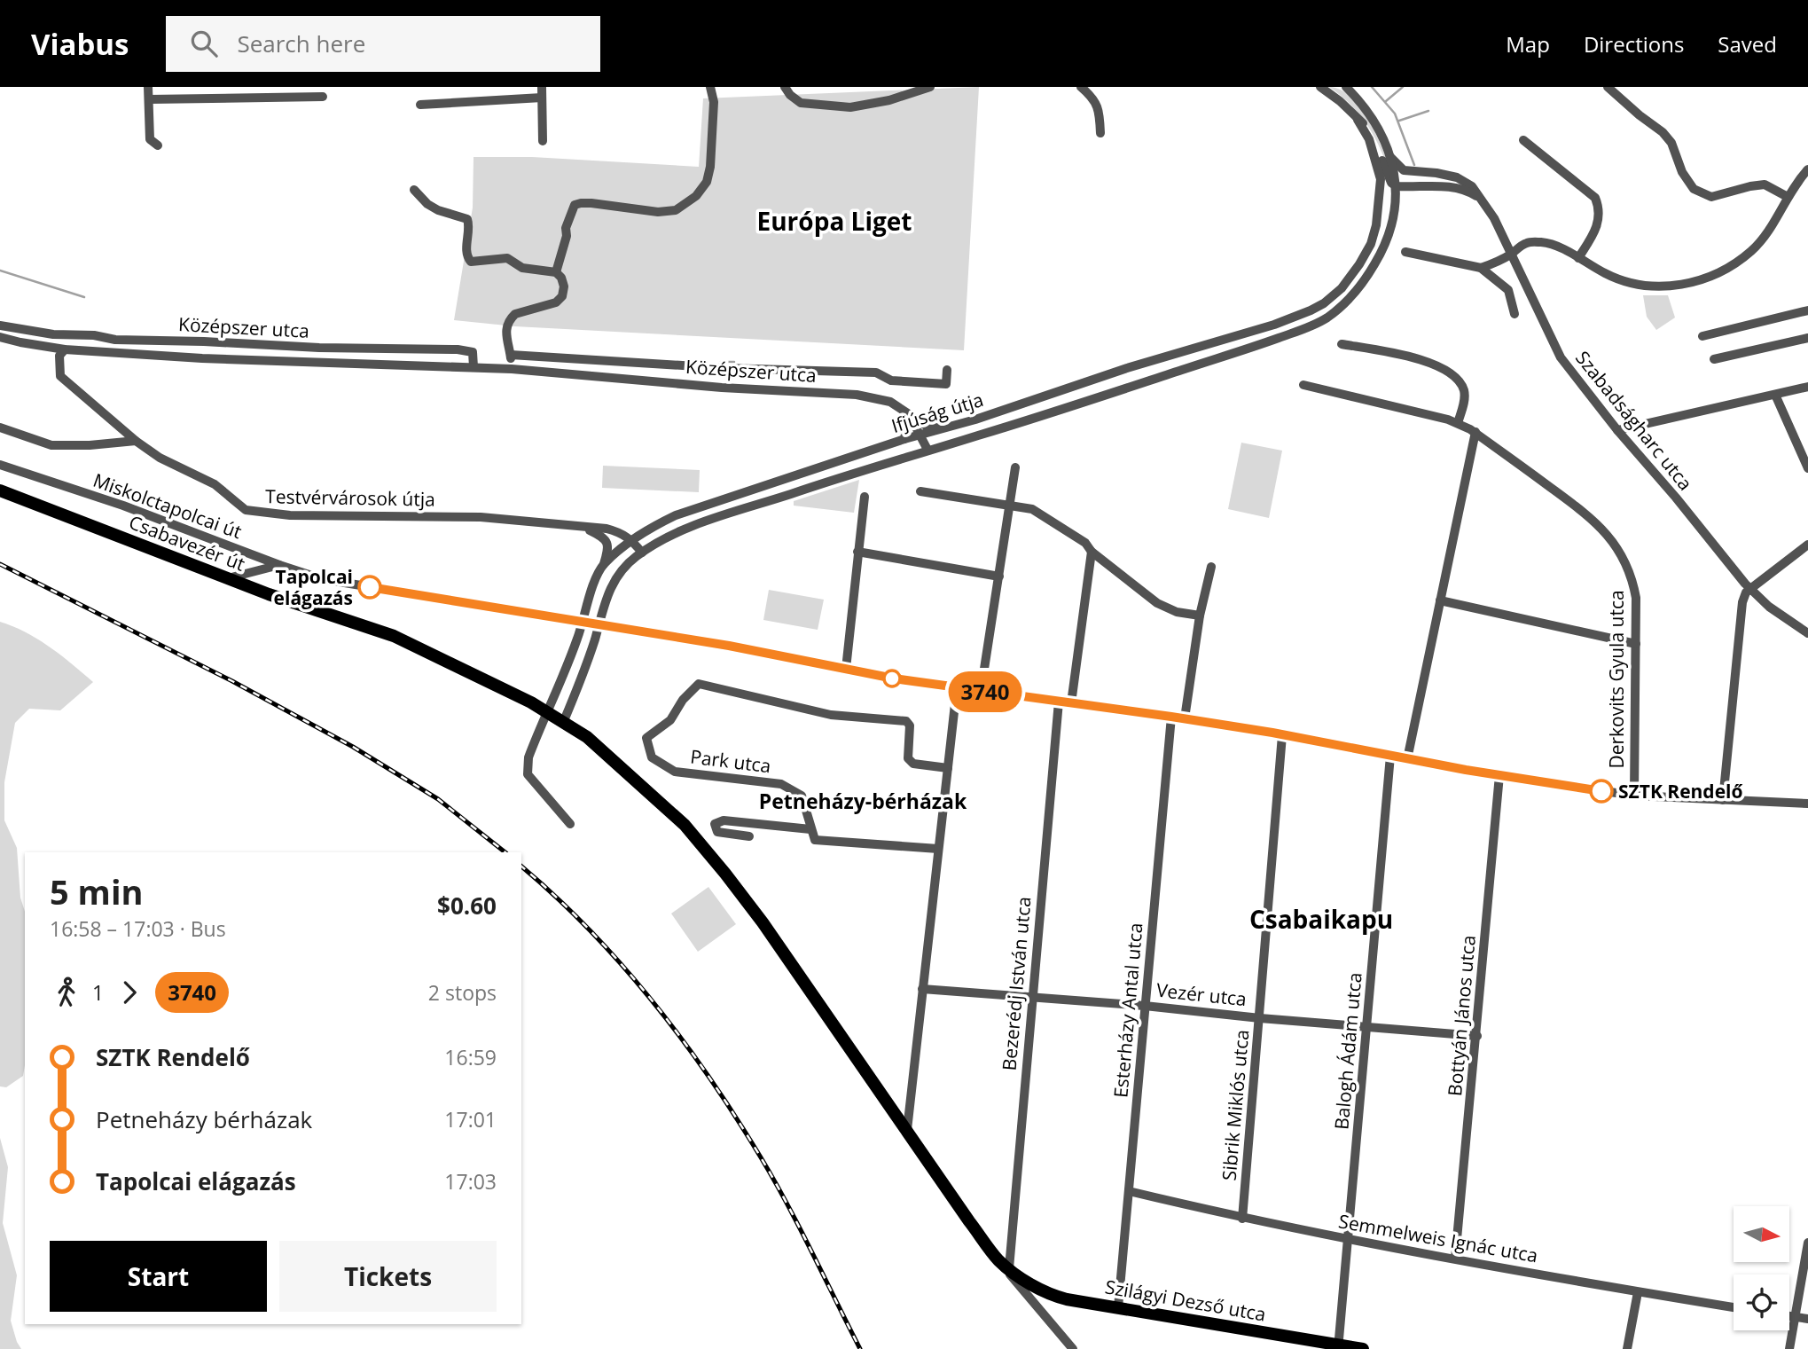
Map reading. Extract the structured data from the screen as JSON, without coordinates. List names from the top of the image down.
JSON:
{
  "streets": {
    "main road": ["Csabavezér út", "Szilágyi Dezső utca"],
    "street": [
      "Középszer utca",
      "Ifjúság útja",
      "Szabadságharc utca",
      "Testvérvárosok útja",
      "Miskolctapolcai út",
      "Derkovits Gyula utca",
      "Park utca",
      "Bezerédj István utca",
      "Vezér utca",
      "Esterházy Antal utca",
      "Bottyán János utca",
      "Balogh Ádám utca",
      "Sibrik Miklós utca",
      "Semmelweis Ignác utca"
    ]
  },
  "crossings": [
    ["Középszer utca", "Ifjúság útja"],
    ["Középszer utca", "Testvérvárosok útja"],
    ["Ifjúság útja", "Szabadságharc utca"],
    ["Ifjúság útja", "Testvérvárosok útja"],
    ["Ifjúság útja", "Miskolctapolcai út"],
    ["Ifjúság útja", "Csabavezér út"],
    ["Miskolctapolcai út", "Derkovits Gyula utca"],
    ["Miskolctapolcai út", "Bezerédj István utca"],
    ["Miskolctapolcai út", "Esterházy Antal utca"],
    ["Miskolctapolcai út", "Bottyán János utca"],
    ["Miskolctapolcai út", "Balogh Ádám utca"],
    ["Miskolctapolcai út", "Sibrik Miklós utca"],
    ["Csabavezér út", "Szilágyi Dezső utca"],
    ["Bezerédj István utca", "Vezér utca"],
    ["Bezerédj István utca", "Szilágyi Dezső utca"],
    ["Vezér utca", "Esterházy Antal utca"],
    ["Vezér utca", "Bottyán János utca"],
    ["Vezér utca", "Balogh Ádám utca"],
    ["Vezér utca", "Sibrik Miklós utca"],
    ["Esterházy Antal utca", "Semmelweis Ignác utca"],
    ["Esterházy Antal utca", "Szilágyi Dezső utca"],
    ["Bottyán János utca", "Semmelweis Ignác utca"],
    ["Balogh Ádám utca", "Semmelweis Ignác utca"],
    ["Balogh Ádám utca", "Szilágyi Dezső utca"],
    ["Sibrik Miklós utca", "Semmelweis Ignác utca"]
  ],
  "districts": ["Európa Liget", "Petneházy-bérházak", "Csabaikapu"],
  "places": ["Tapolcai elágazás", "SZTK Rendelő"],
  "lines": ["bus line 3740"],
  "north": "right",
  "page": {
    "header": "Viabus",
    "search": "Search here",
    "nav": ["Map", "Directions", "Saved"],
    "on_map": "3740",
    "heading": ["5 min", "16:58 – 17:03 · Bus", "$0.60"],
    "legs": ["1", "3740", "2 stops"],
    "list": [
      {
        "name": "SZTK Rendelő",
        "value": "16:59"
      },
      {
        "name": "Petneházy bérházak",
        "value": "17:01"
      },
      {
        "name": "Tapolcai elágazás",
        "value": "17:03"
      }
    ],
    "buttons": ["Start", "Tickets"]
  }
}
